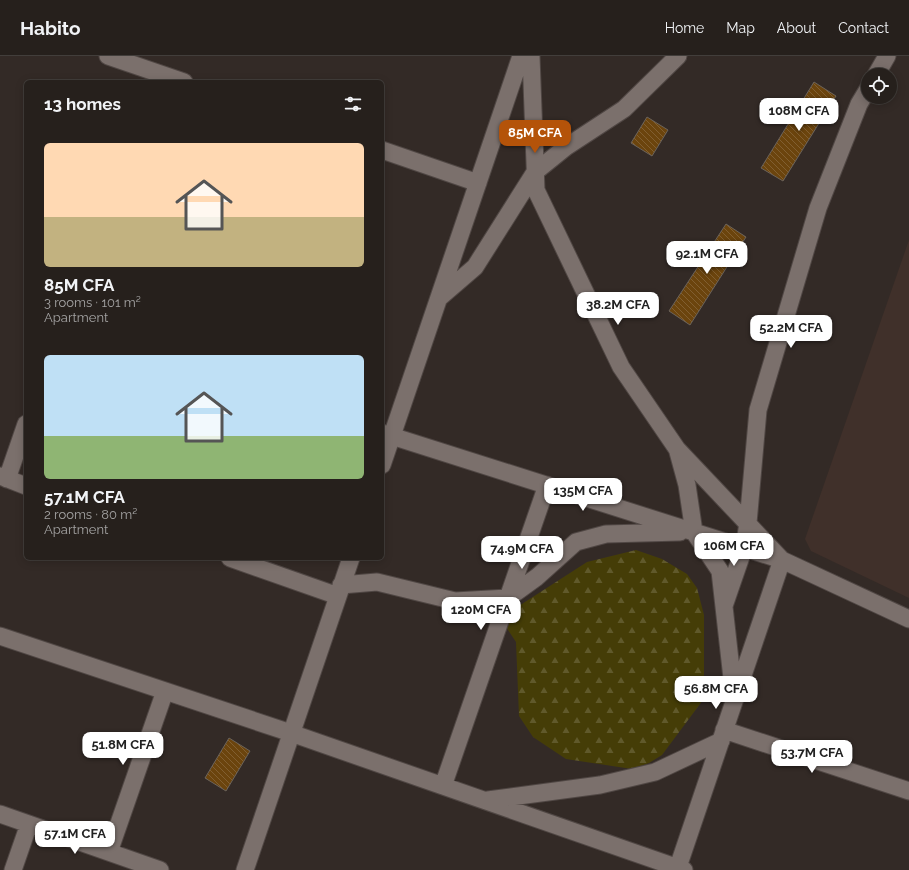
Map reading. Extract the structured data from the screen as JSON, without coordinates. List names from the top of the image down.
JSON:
{
  "page": {
    "header": "Habito",
    "nav": [
      "Home",
      "Map",
      "About",
      "Contact"
    ],
    "heading": "13 homes",
    "price": [
      "108M CFA",
      "85M CFA",
      "92.1M CFA",
      "38.2M CFA",
      "52.2M CFA",
      "135M CFA",
      "106M CFA",
      "74.9M CFA",
      "120M CFA",
      "56.8M CFA",
      "51.8M CFA",
      "53.7M CFA",
      "57.1M CFA"
    ],
    "list": [
      {
        "name": "85M CFA",
        "note": "3 rooms · 101 m² · Apartment"
      },
      {
        "name": "57.1M CFA",
        "note": "2 rooms · 80 m² · Apartment"
      }
    ]
  }
}
